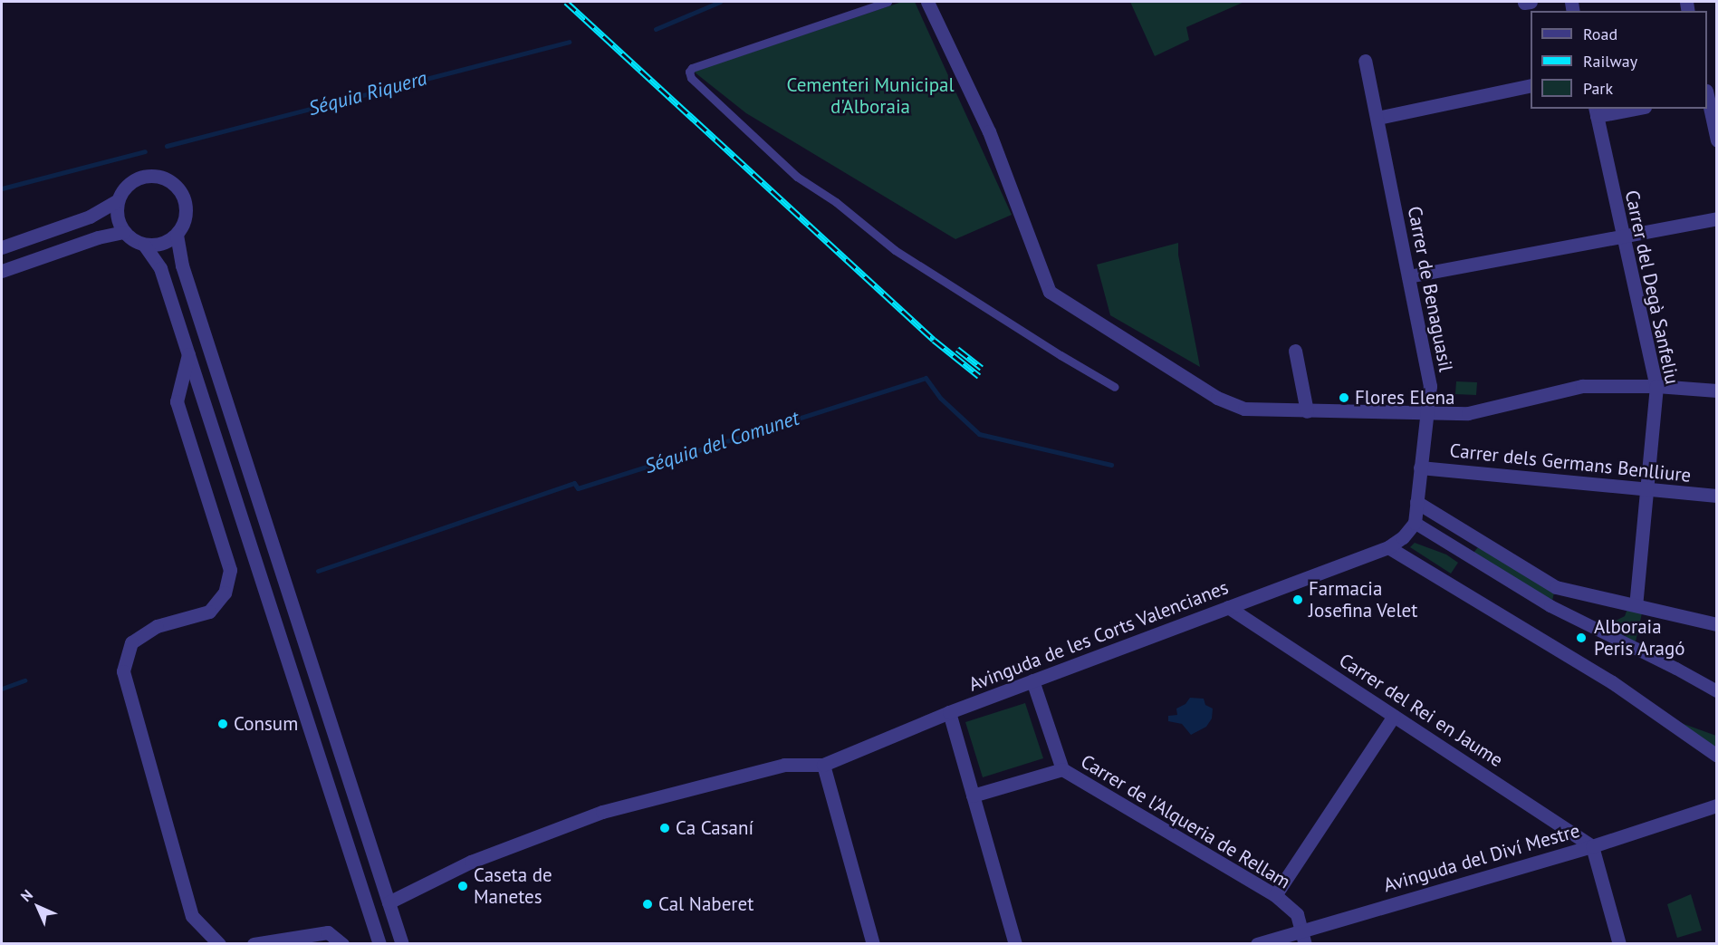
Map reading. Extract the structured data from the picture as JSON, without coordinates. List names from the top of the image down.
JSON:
{
  "streets": {
    "street": [
      "Carrer del Degà Sanfeliu",
      "Carrer de Benaguasil",
      "Carrer dels Germans Benlliure",
      "Avinguda de les Corts Valencianes",
      "Carrer del Rei en Jaume",
      "Carrer de l'Alqueria de Rellam",
      "Avinguda del Diví Mestre"
    ]
  },
  "crossings": [
    ["Carrer del Degà Sanfeliu", "Carrer dels Germans Benlliure"],
    ["Carrer de Benaguasil", "Carrer dels Germans Benlliure"],
    ["Avinguda de les Corts Valencianes", "Carrer del Rei en Jaume"],
    ["Avinguda de les Corts Valencianes", "Carrer de l'Alqueria de Rellam"],
    ["Carrer del Rei en Jaume", "Avinguda del Diví Mestre"],
    ["Carrer de l'Alqueria de Rellam", "Avinguda del Diví Mestre"]
  ],
  "water": ["Séquia Riquera", "Séquia del Comunet"],
  "parks": ["Cementeri Municipal d'Alboraia"],
  "places": [
    "Flores Elena",
    "Farmacia Josefina Velet",
    "Alboraia Peris Aragó",
    "Consum",
    "Ca Casaní",
    "Caseta de Manetes",
    "Cal Naberet"
  ],
  "legend": ["Road", "Railway", "Park"],
  "north": "top left"
}
